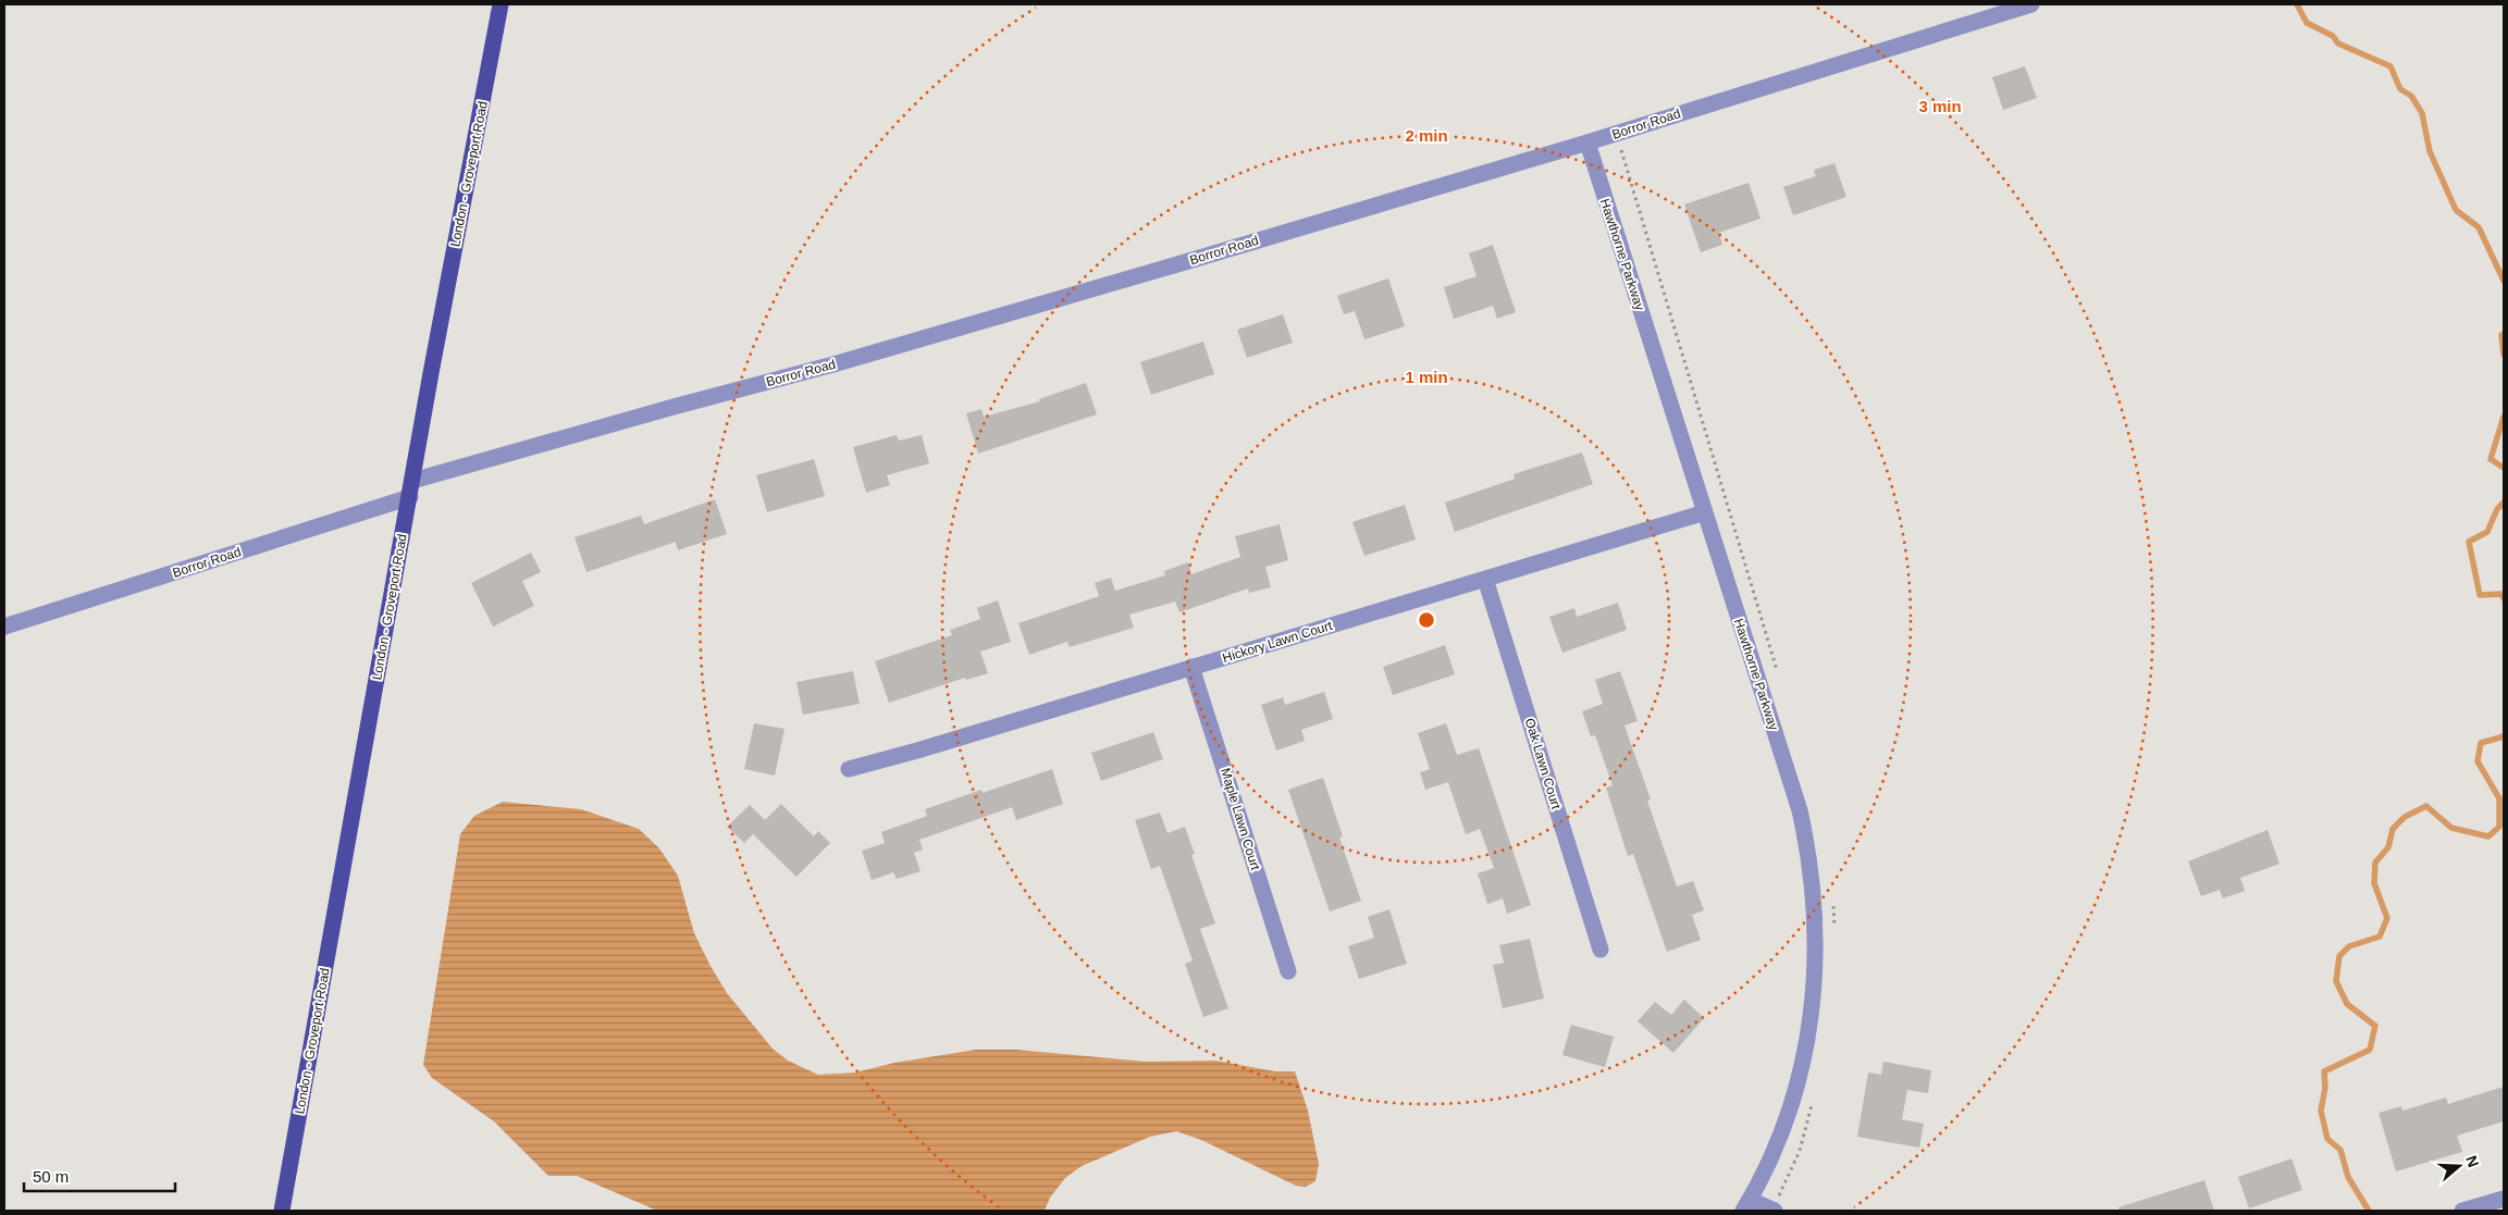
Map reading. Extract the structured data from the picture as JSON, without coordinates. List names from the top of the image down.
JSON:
{
  "streets": {
    "main road": ["London - Groveport Road"],
    "street": [
      "Borror Road",
      "Hawthorne Parkway",
      "Hickory Lawn Court",
      "Oak Lawn Court",
      "Maple Lawn Court"
    ]
  },
  "crossings": [
    ["Borror Road", "London - Groveport Road"],
    ["Borror Road", "Hawthorne Parkway"],
    ["Hawthorne Parkway", "Hickory Lawn Court"],
    ["Hickory Lawn Court", "Oak Lawn Court"],
    ["Hickory Lawn Court", "Maple Lawn Court"]
  ],
  "scale_bar": "50 m",
  "north": "right",
  "rings": ["3 min", "2 min", "1 min"]
}
